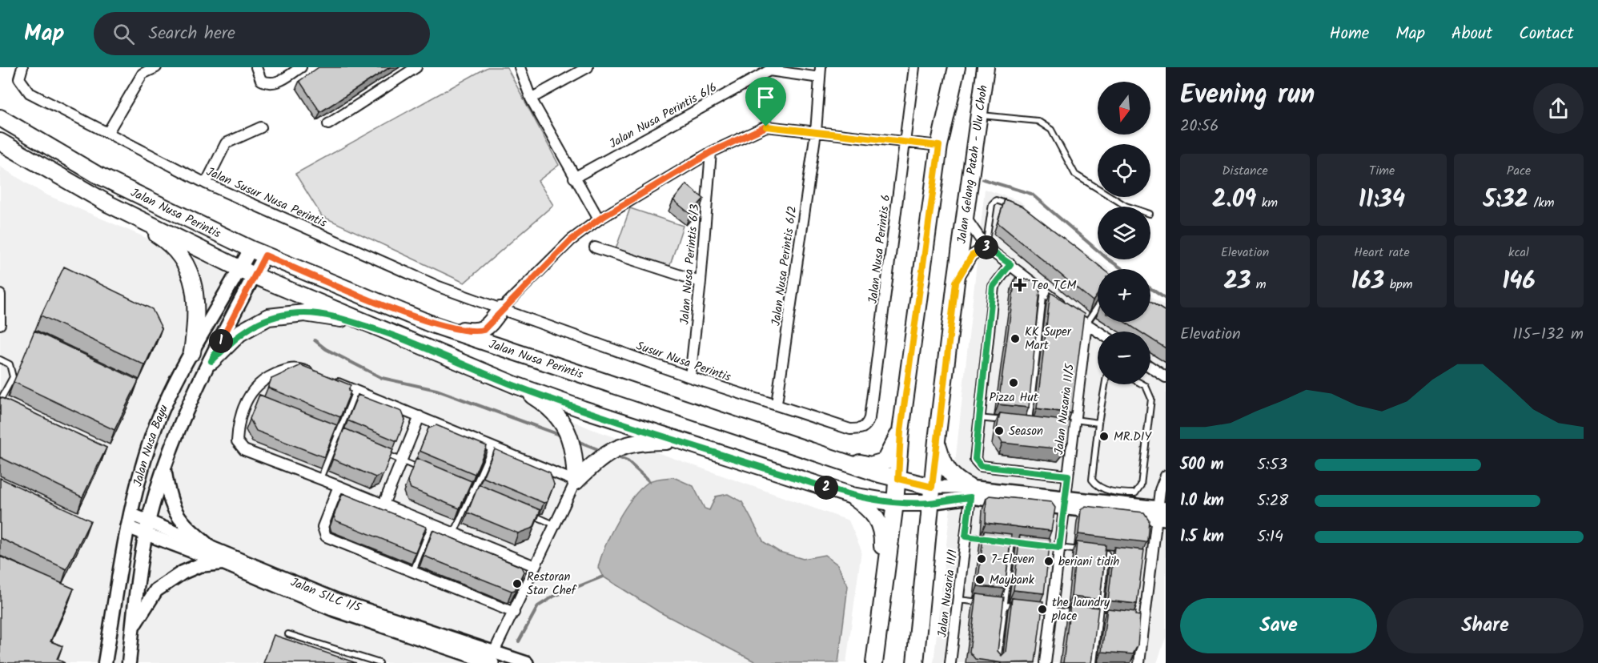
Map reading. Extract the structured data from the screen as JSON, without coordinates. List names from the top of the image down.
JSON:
{
  "streets": {
    "main road": ["Jalan Gelang Patah - Ulu Choh", "Jalan Nusa Perintis", "Jalan Nusa Bayu"],
    "street": [
      "Jalan Nusa Perintis 6/6",
      "Jalan Susur Nusa Perintis",
      "Jalan Nusa Perintis 6",
      "Jalan Nusa Perintis 6/3",
      "Jalan Nusa Perintis 6/2",
      "Susur Nusa Perintis",
      "Jalan Nusaria 11/5",
      "Jalan Nusaria 11/1",
      "Jalan SILC 1/5"
    ]
  },
  "crossings": [
    ["Jalan Nusa Perintis 6/6", "Jalan Nusa Perintis 6/2"],
    ["Jalan Gelang Patah - Ulu Choh", "Jalan Nusa Perintis"],
    ["Jalan Susur Nusa Perintis", "Susur Nusa Perintis"],
    ["Jalan Nusa Perintis", "Jalan Nusa Bayu"],
    ["Jalan Nusa Perintis 6", "Susur Nusa Perintis"],
    ["Jalan Nusa Perintis 6/3", "Susur Nusa Perintis"],
    ["Jalan Nusa Perintis 6/2", "Susur Nusa Perintis"],
    ["Jalan Nusa Bayu", "Jalan SILC 1/5"]
  ],
  "places": {
    "health": ["Teo TCM"],
    "other": [
      "KK Super Mart",
      "Pizza Hut",
      "Season",
      "MR.DIY",
      "7-Eleven",
      "beriani tidih",
      "Maybank",
      "Restoran Star Chef",
      "the laundry place"
    ]
  },
  "north": "bottom",
  "page": {
    "header": "Map",
    "search": "Search here",
    "nav": [
      "Home",
      "Map",
      "About",
      "Contact"
    ],
    "heading": ["Evening run", "20:56"],
    "map_buttons": ["+", "−"],
    "stats": [
      ["Distance", "2.09 km"],
      ["Time", "11:34"],
      ["Pace", "5:32 /km"],
      ["Elevation", "23 m"],
      ["Heart rate", "163 bpm"],
      ["kcal", "146"]
    ],
    "pins": ["3", "1", "2"],
    "chart": ["Elevation", "115–132 m"],
    "list": [
      {
        "name": "500 m",
        "note": "5:53"
      },
      {
        "name": "1.0 km",
        "note": "5:28"
      },
      {
        "name": "1.5 km",
        "note": "5:14"
      }
    ],
    "buttons": ["Save", "Share"]
  }
}
